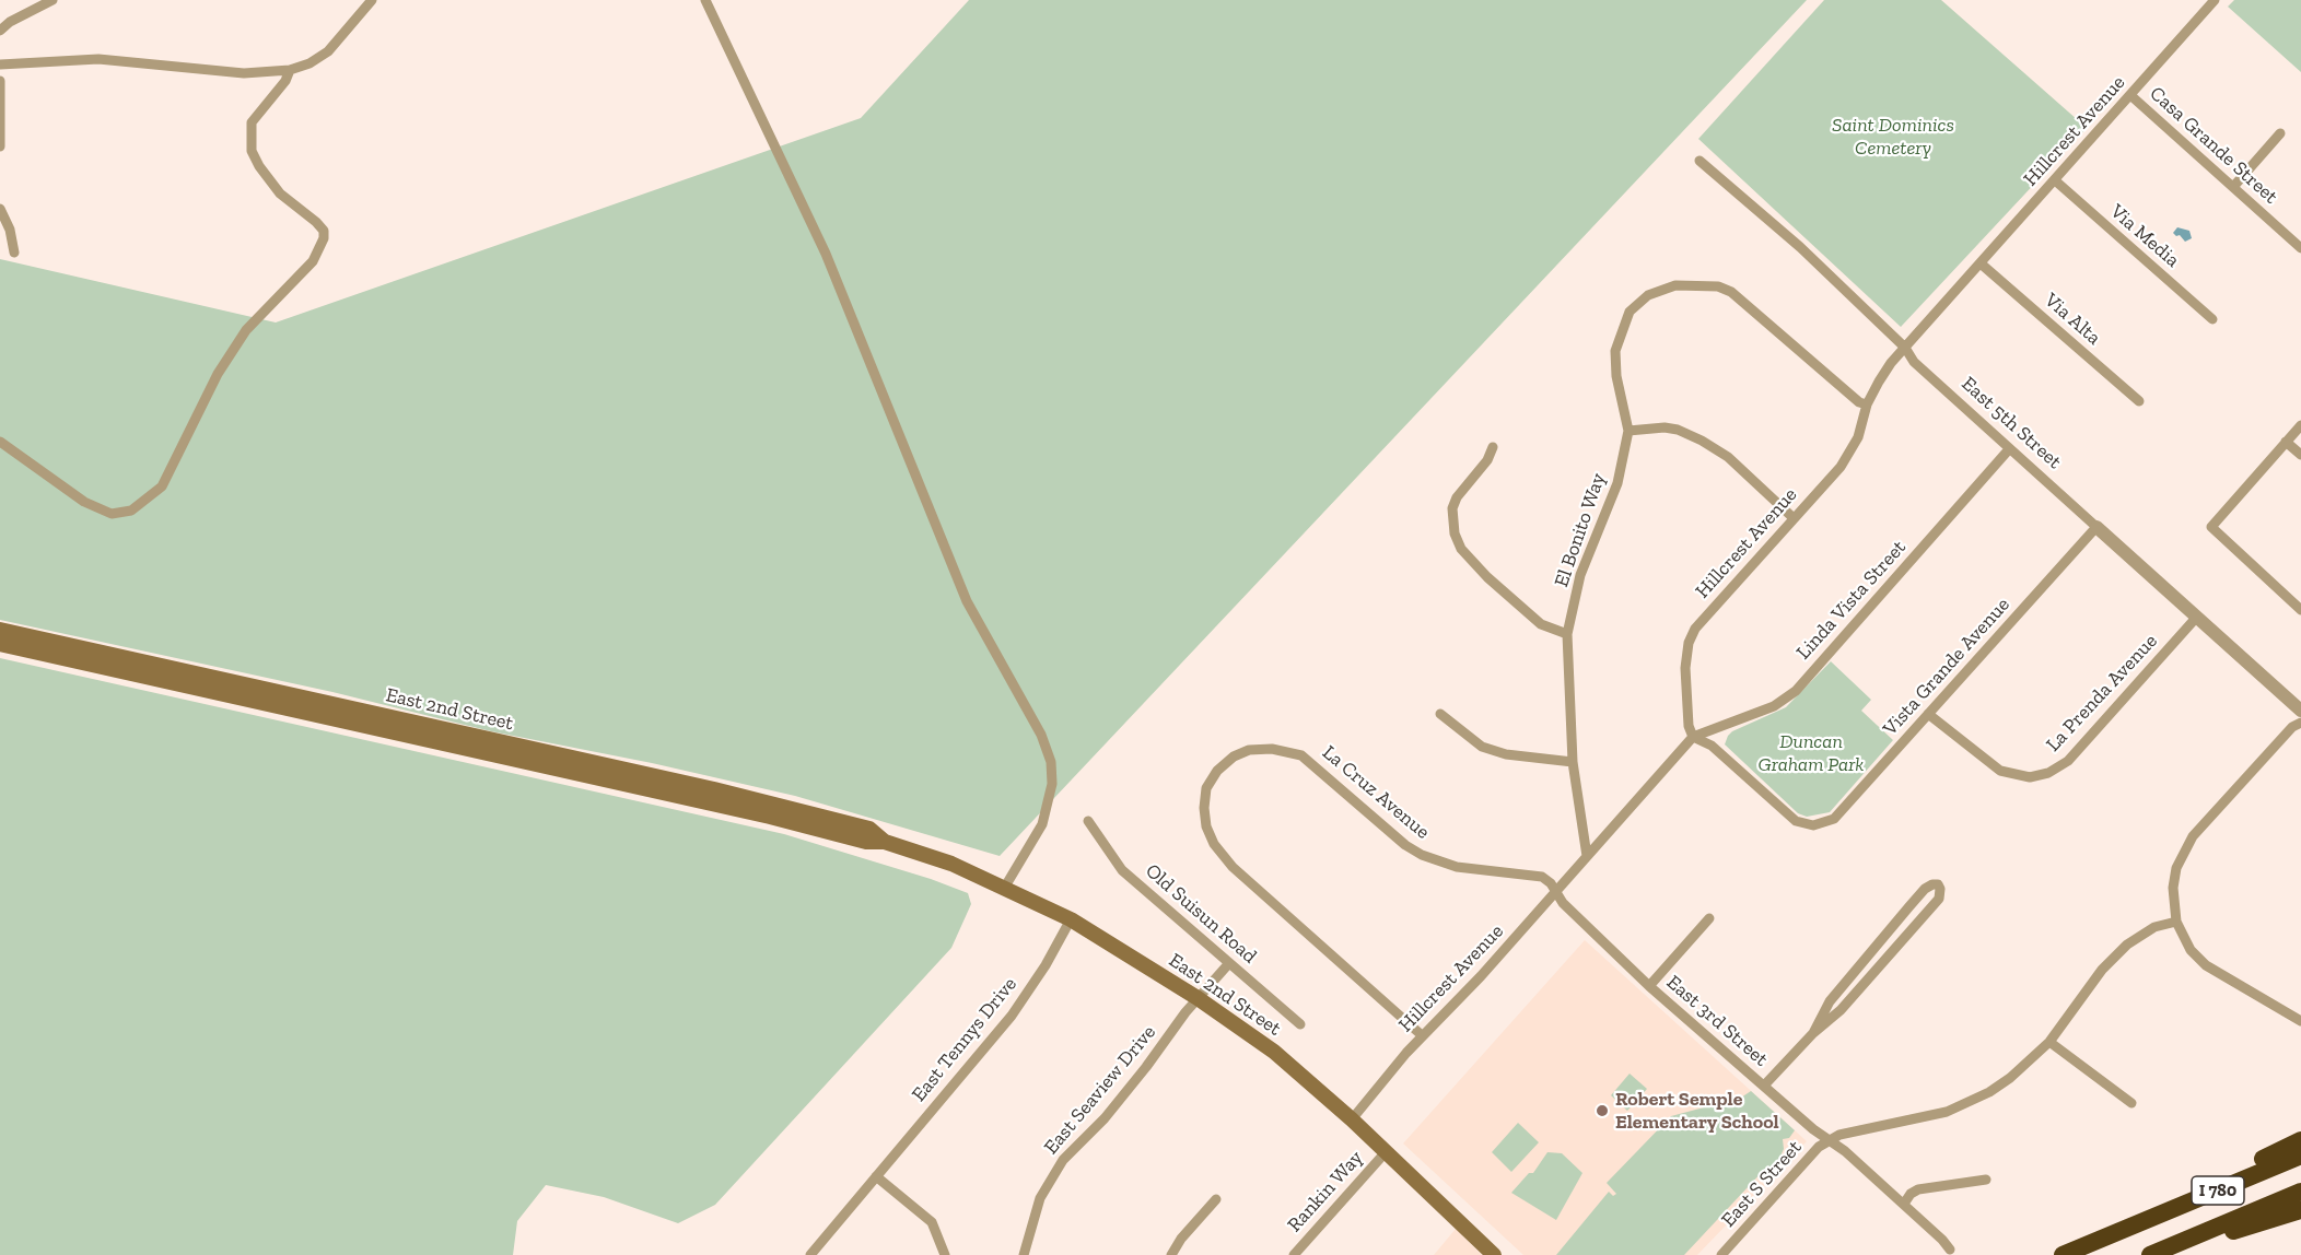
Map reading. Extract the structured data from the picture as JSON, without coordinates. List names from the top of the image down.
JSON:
{
  "streets": {
    "highway": ["I 780"],
    "main road": ["East 2nd Street"],
    "street": [
      "Hillcrest Avenue",
      "Casa Grande Street",
      "Via Media",
      "Via Alta",
      "East 5th Street",
      "El Bonito Way",
      "Linda Vista Street",
      "Vista Grande Avenue",
      "La Prenda Avenue",
      "La Cruz Avenue",
      "Old Suisun Road",
      "East 3rd Street",
      "East Tennys Drive",
      "East Seaview Drive",
      "East S Street",
      "Rankin Way"
    ]
  },
  "crossings": [
    ["Hillcrest Avenue", "Casa Grande Street"],
    ["Hillcrest Avenue", "Via Media"],
    ["Hillcrest Avenue", "Via Alta"],
    ["Hillcrest Avenue", "East 5th Street"],
    ["Hillcrest Avenue", "El Bonito Way"],
    ["Hillcrest Avenue", "Linda Vista Street"],
    ["Hillcrest Avenue", "Vista Grande Avenue"],
    ["Hillcrest Avenue", "East 2nd Street"],
    ["Hillcrest Avenue", "La Cruz Avenue"],
    ["Hillcrest Avenue", "East 3rd Street"],
    ["East 5th Street", "Linda Vista Street"],
    ["East 5th Street", "Vista Grande Avenue"],
    ["East 5th Street", "La Prenda Avenue"],
    ["Linda Vista Street", "Vista Grande Avenue"],
    ["Vista Grande Avenue", "La Prenda Avenue"],
    ["East 2nd Street", "East Tennys Drive"],
    ["East 2nd Street", "East Seaview Drive"],
    ["East 2nd Street", "Rankin Way"],
    ["La Cruz Avenue", "East 3rd Street"],
    ["Old Suisun Road", "East Seaview Drive"],
    ["East 3rd Street", "East S Street"]
  ],
  "parks": ["Saint Dominics Cemetery", "Duncan Graham Park"],
  "places": ["Robert Semple Elementary School"]
}
